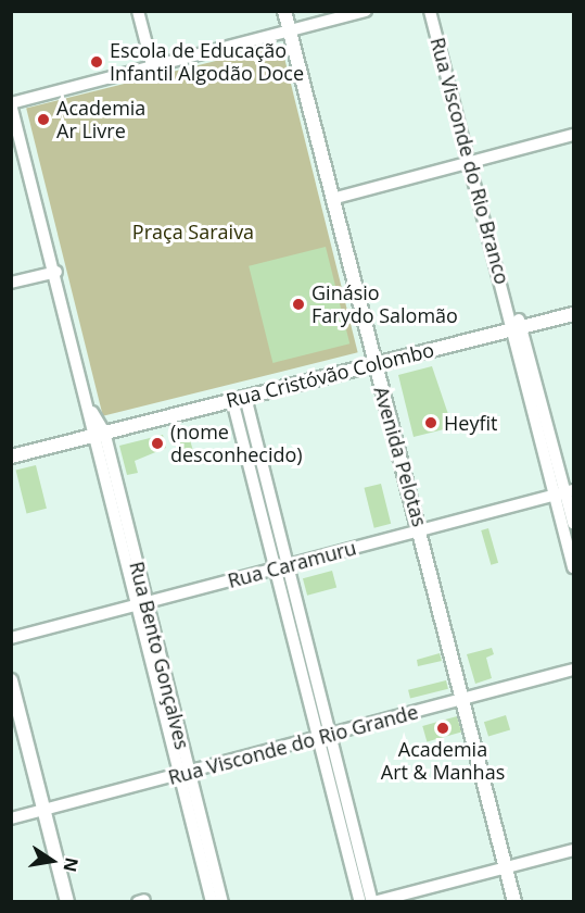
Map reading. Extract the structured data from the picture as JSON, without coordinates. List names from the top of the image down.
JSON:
{
  "streets": {
    "street": [
      "Rua Visconde do Rio Branco",
      "Rua Cristóvão Colombo",
      "Avenida Pelotas",
      "Rua Caramuru",
      "Rua Bento Gonçalves",
      "Rua Visconde do Rio Grande"
    ]
  },
  "crossings": [
    ["Rua Visconde do Rio Branco", "Rua Cristóvão Colombo"],
    ["Rua Visconde do Rio Branco", "Rua Caramuru"],
    ["Rua Cristóvão Colombo", "Avenida Pelotas"],
    ["Rua Cristóvão Colombo", "Rua Bento Gonçalves"],
    ["Avenida Pelotas", "Rua Caramuru"],
    ["Avenida Pelotas", "Rua Visconde do Rio Grande"],
    ["Rua Caramuru", "Rua Bento Gonçalves"],
    ["Rua Bento Gonçalves", "Rua Visconde do Rio Grande"]
  ],
  "parks": ["Praça Saraiva"],
  "places": [
    "Escola de Educação Infantil Algodão Doce",
    "Academia Ar Livre",
    "Ginásio Farydo Salomão",
    "Heyfit",
    "(nome desconhecido)",
    "Academia Art & Manhas"
  ],
  "north": "right"
}
